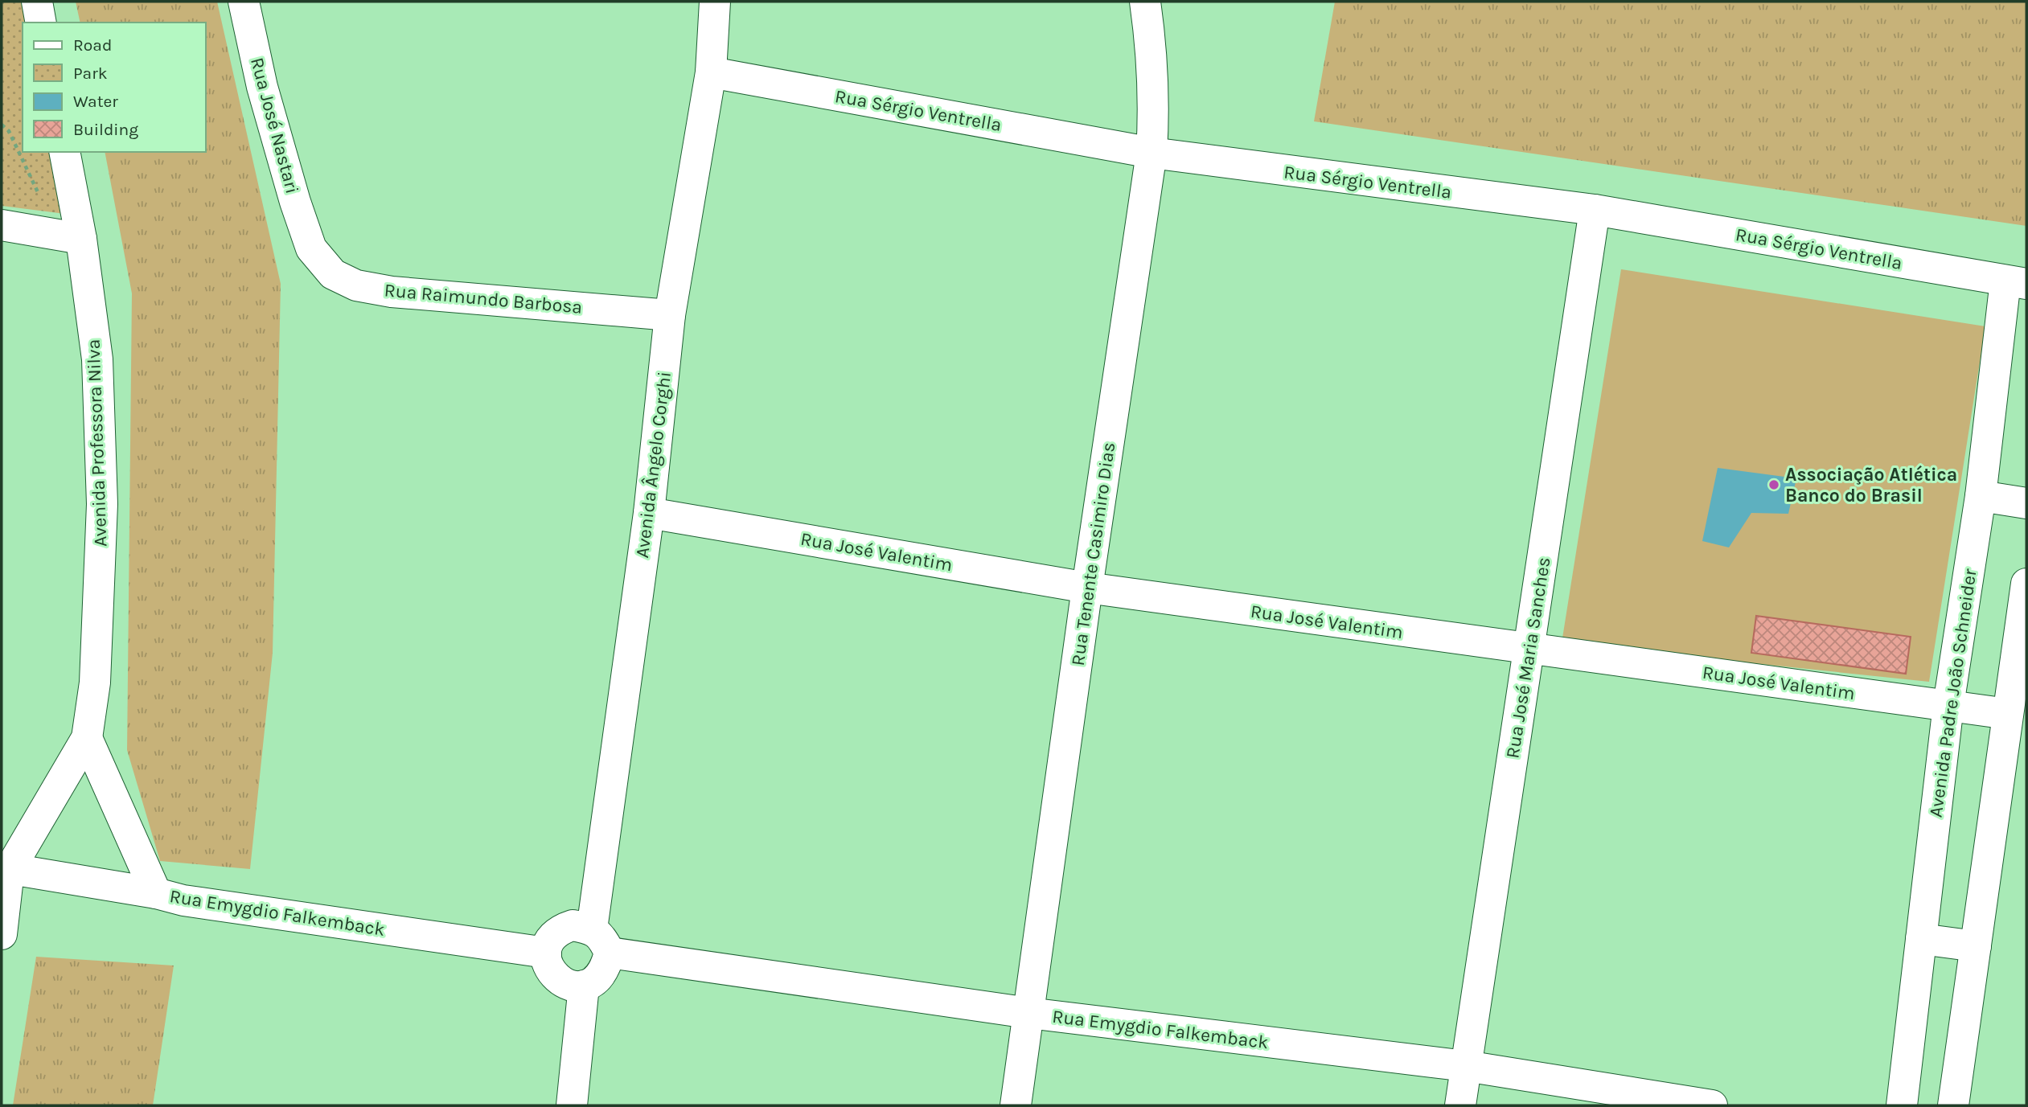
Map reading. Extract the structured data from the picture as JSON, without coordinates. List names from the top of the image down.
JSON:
{
  "streets": {
    "street": [
      "Rua Sérgio Ventrella",
      "Rua José Nastari",
      "Rua Raimundo Barbosa",
      "Avenida Professora Nilva",
      "Avenida Ângelo Corghi",
      "Rua José Valentim",
      "Rua Tenente Casimiro Dias",
      "Rua José Maria Sanches",
      "Avenida Padre João Schneider",
      "Rua Emygdio Falkemback"
    ]
  },
  "crossings": [
    ["Rua Sérgio Ventrella", "Avenida Ângelo Corghi"],
    ["Rua Sérgio Ventrella", "Rua Tenente Casimiro Dias"],
    ["Rua Sérgio Ventrella", "Rua José Maria Sanches"],
    ["Rua Sérgio Ventrella", "Avenida Padre João Schneider"],
    ["Rua José Nastari", "Rua Raimundo Barbosa"],
    ["Rua Raimundo Barbosa", "Avenida Ângelo Corghi"],
    ["Avenida Professora Nilva", "Rua Emygdio Falkemback"],
    ["Avenida Ângelo Corghi", "Rua José Valentim"],
    ["Avenida Ângelo Corghi", "Rua Emygdio Falkemback"],
    ["Rua José Valentim", "Rua Tenente Casimiro Dias"],
    ["Rua José Valentim", "Rua José Maria Sanches"],
    ["Rua José Valentim", "Avenida Padre João Schneider"],
    ["Rua Tenente Casimiro Dias", "Rua Emygdio Falkemback"],
    ["Rua José Maria Sanches", "Rua Emygdio Falkemback"]
  ],
  "places": ["Associação Atlética Banco do Brasil"],
  "legend": [
    "Road",
    "Park",
    "Water",
    "Building"
  ]
}
